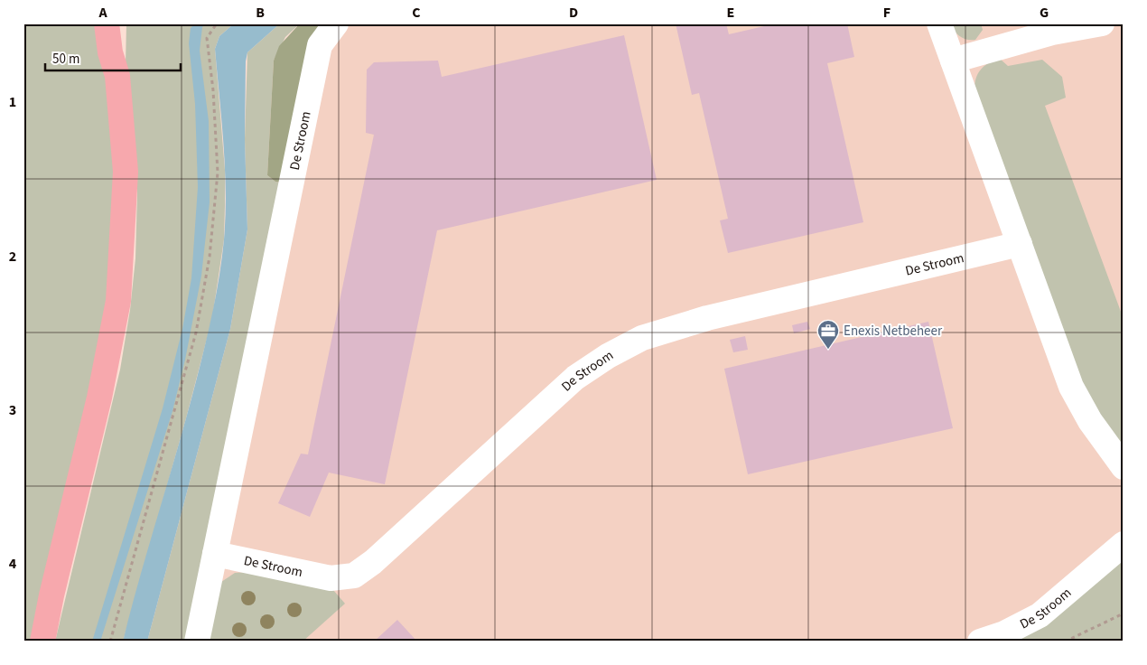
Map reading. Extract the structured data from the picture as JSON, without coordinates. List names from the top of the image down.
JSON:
{
  "streets": {
    "street": ["De Stroom"]
  },
  "places": {
    "office": ["Enexis Netbeheer"]
  },
  "scale_bar": "50 m",
  "grid": {
    "columns": [
      "A",
      "B",
      "C",
      "D",
      "E",
      "F",
      "G"
    ],
    "rows": [
      "1",
      "2",
      "3",
      "4"
    ]
  }
}
